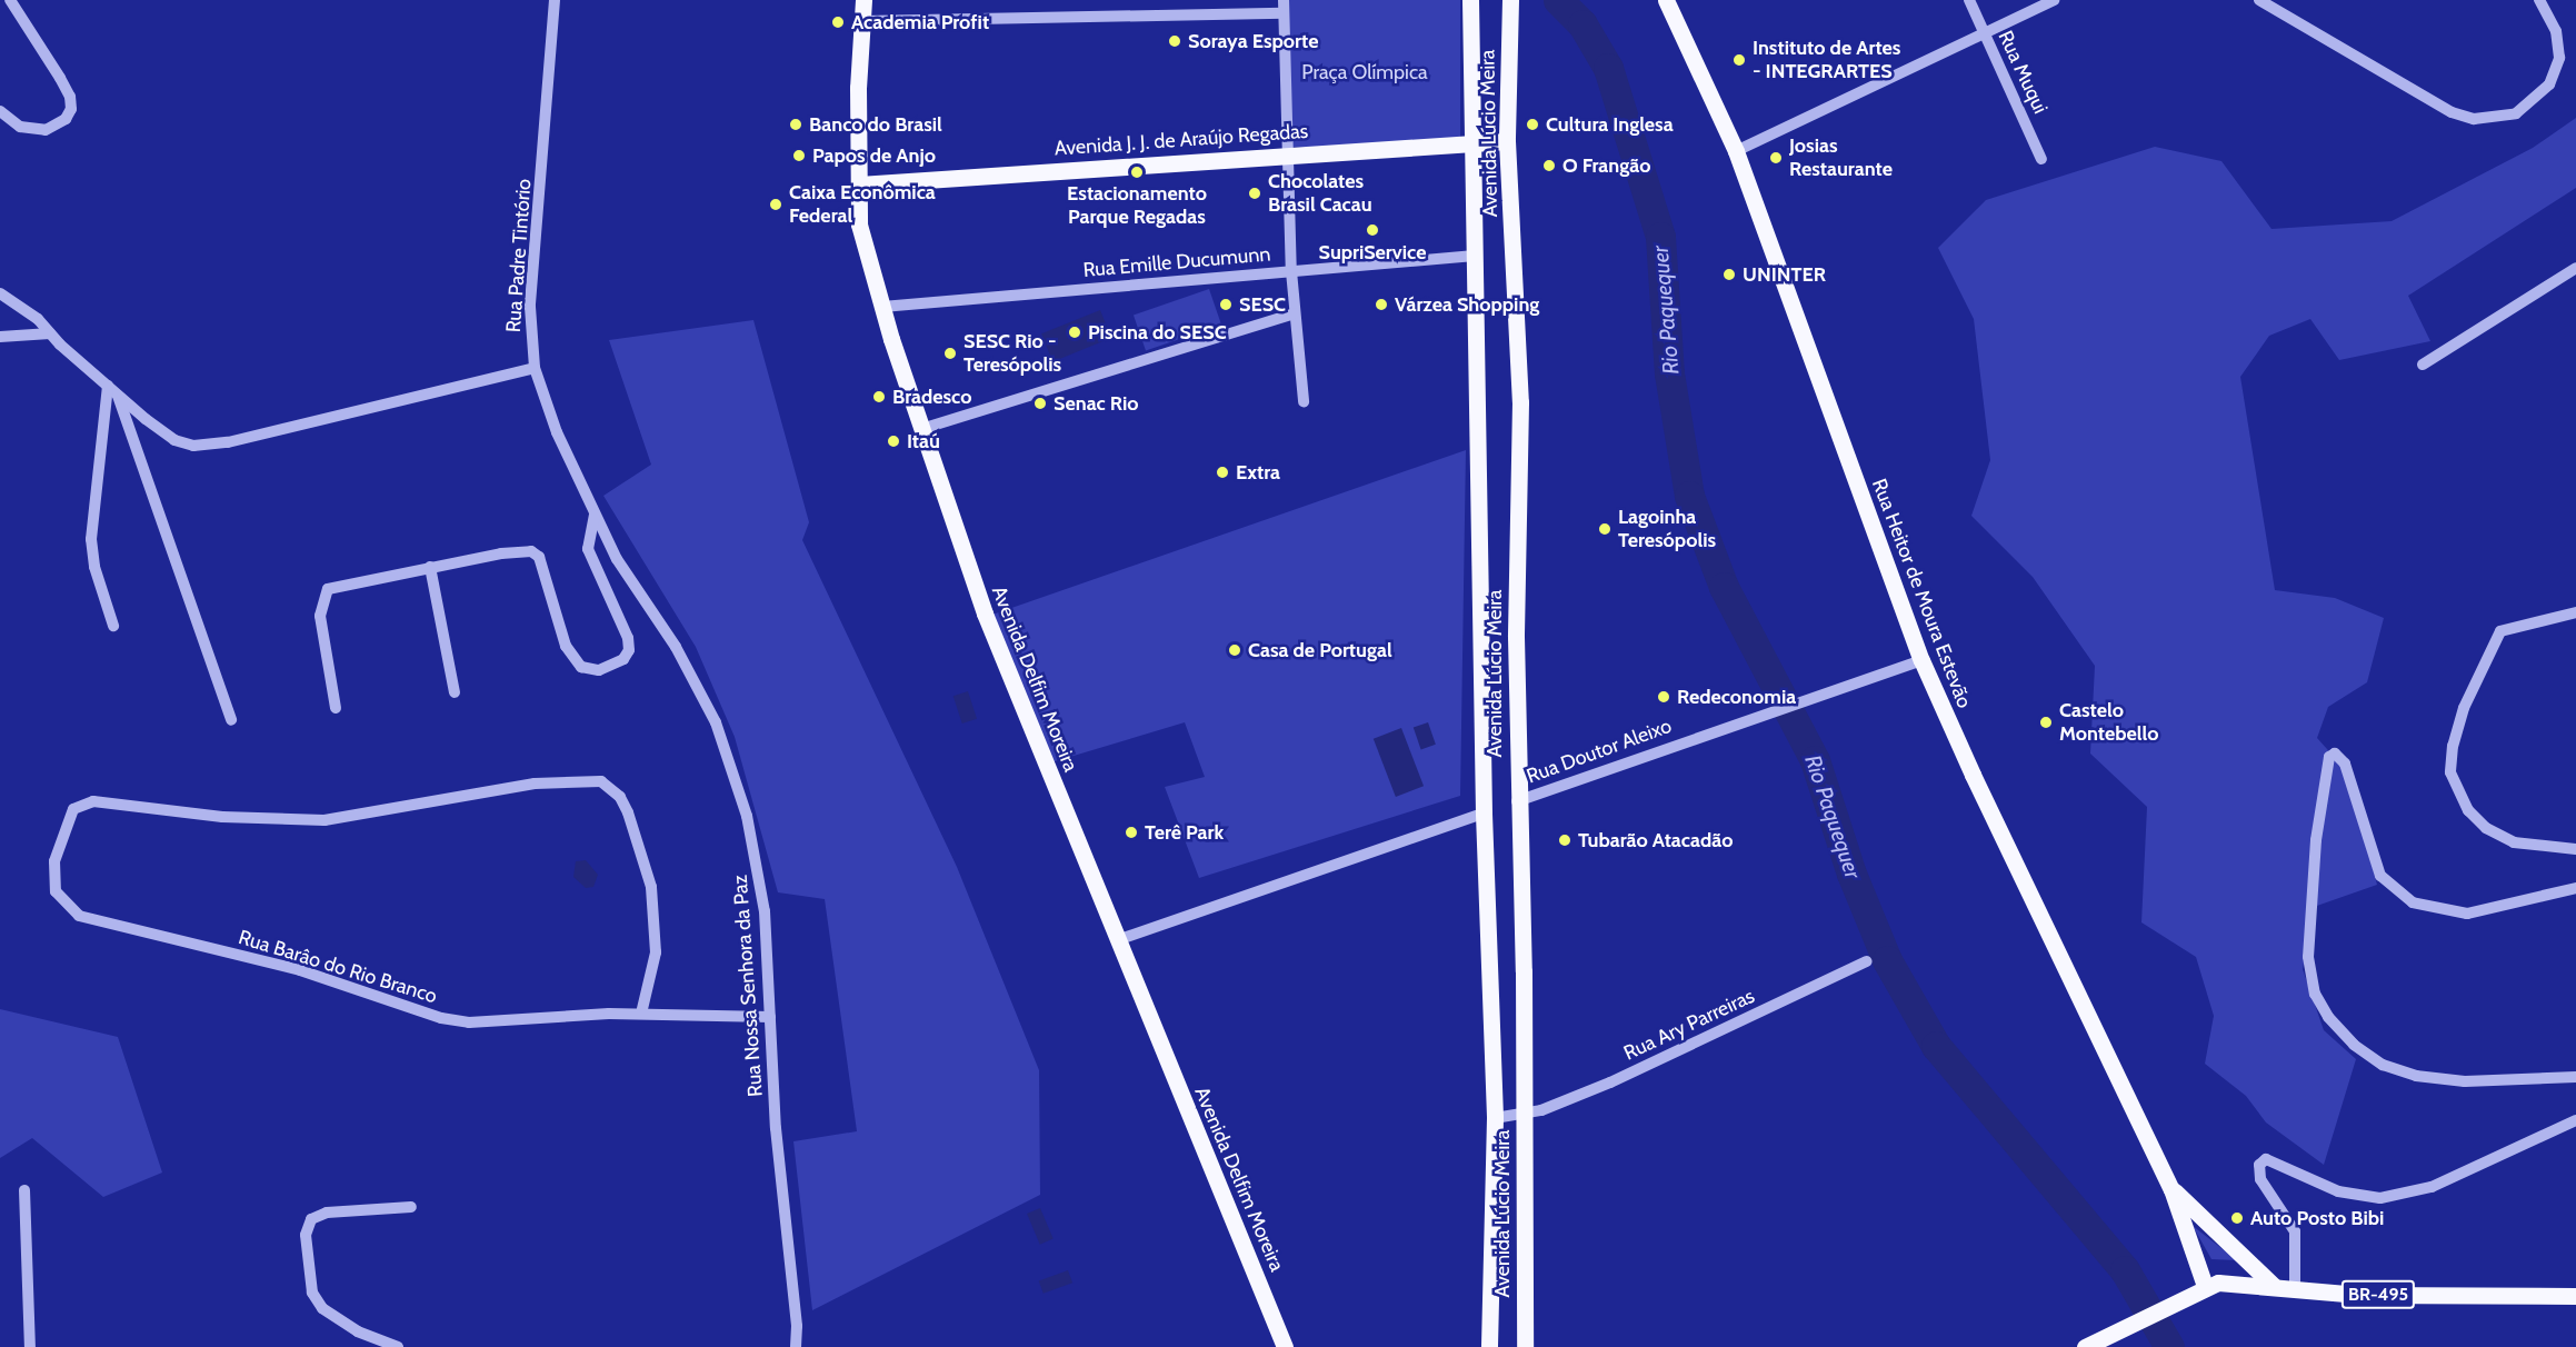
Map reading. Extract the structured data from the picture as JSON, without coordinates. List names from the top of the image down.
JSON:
{
  "streets": {
    "main road": [
      "Avenida Lúcio Meira",
      "Avenida J. J. de Araújo Regadas",
      "Rua Heitor de Moura Estevão",
      "Avenida Delfim Moreira",
      "BR-495"
    ],
    "street": [
      "Rua Muqui",
      "Rua Padre Tintório",
      "Rua Emille Ducumunn",
      "Rua Doutor Aleixo",
      "Rua Barâo do Rio Branco",
      "Rua Nossa Senhora da Paz",
      "Rua Ary Parreiras"
    ]
  },
  "crossings": [
    ["Avenida Lúcio Meira", "Avenida J. J. de Araújo Regadas"],
    ["Avenida Lúcio Meira", "Rua Emille Ducumunn"],
    ["Avenida Lúcio Meira", "Rua Doutor Aleixo"],
    ["Avenida Lúcio Meira", "Rua Ary Parreiras"],
    ["Avenida J. J. de Araújo Regadas", "Avenida Delfim Moreira"],
    ["Rua Padre Tintório", "Rua Nossa Senhora da Paz"],
    ["Rua Emille Ducumunn", "Avenida Delfim Moreira"],
    ["Rua Heitor de Moura Estevão", "Rua Doutor Aleixo"],
    ["Rua Heitor de Moura Estevão", "BR-495"],
    ["Rua Barâo do Rio Branco", "Rua Nossa Senhora da Paz"]
  ],
  "water": ["Rio Paquequer"],
  "parks": ["Praça Olímpica"],
  "places": [
    "Academia Profit",
    "Soraya Esporte",
    "Instituto de Artes - INTEGRARTES",
    "Banco do Brasil",
    "Cultura Inglesa",
    "Papos de Anjo",
    "Josias Restaurante",
    "O Frangão",
    "Estacionamento Parque Regadas",
    "Chocolates Brasil Cacau",
    "Caixa Econômica Federal",
    "SupriService",
    "UNINTER",
    "SESC",
    "Várzea Shopping",
    "Piscina do SESC",
    "SESC Rio - Teresópolis",
    "Bradesco",
    "Senac Rio",
    "Itaú",
    "Extra",
    "Lagoinha Teresópolis",
    "Casa de Portugal",
    "Redeconomia",
    "Castelo Montebello",
    "Terê Park",
    "Tubarão Atacadão",
    "Auto Posto Bibi"
  ]
}
